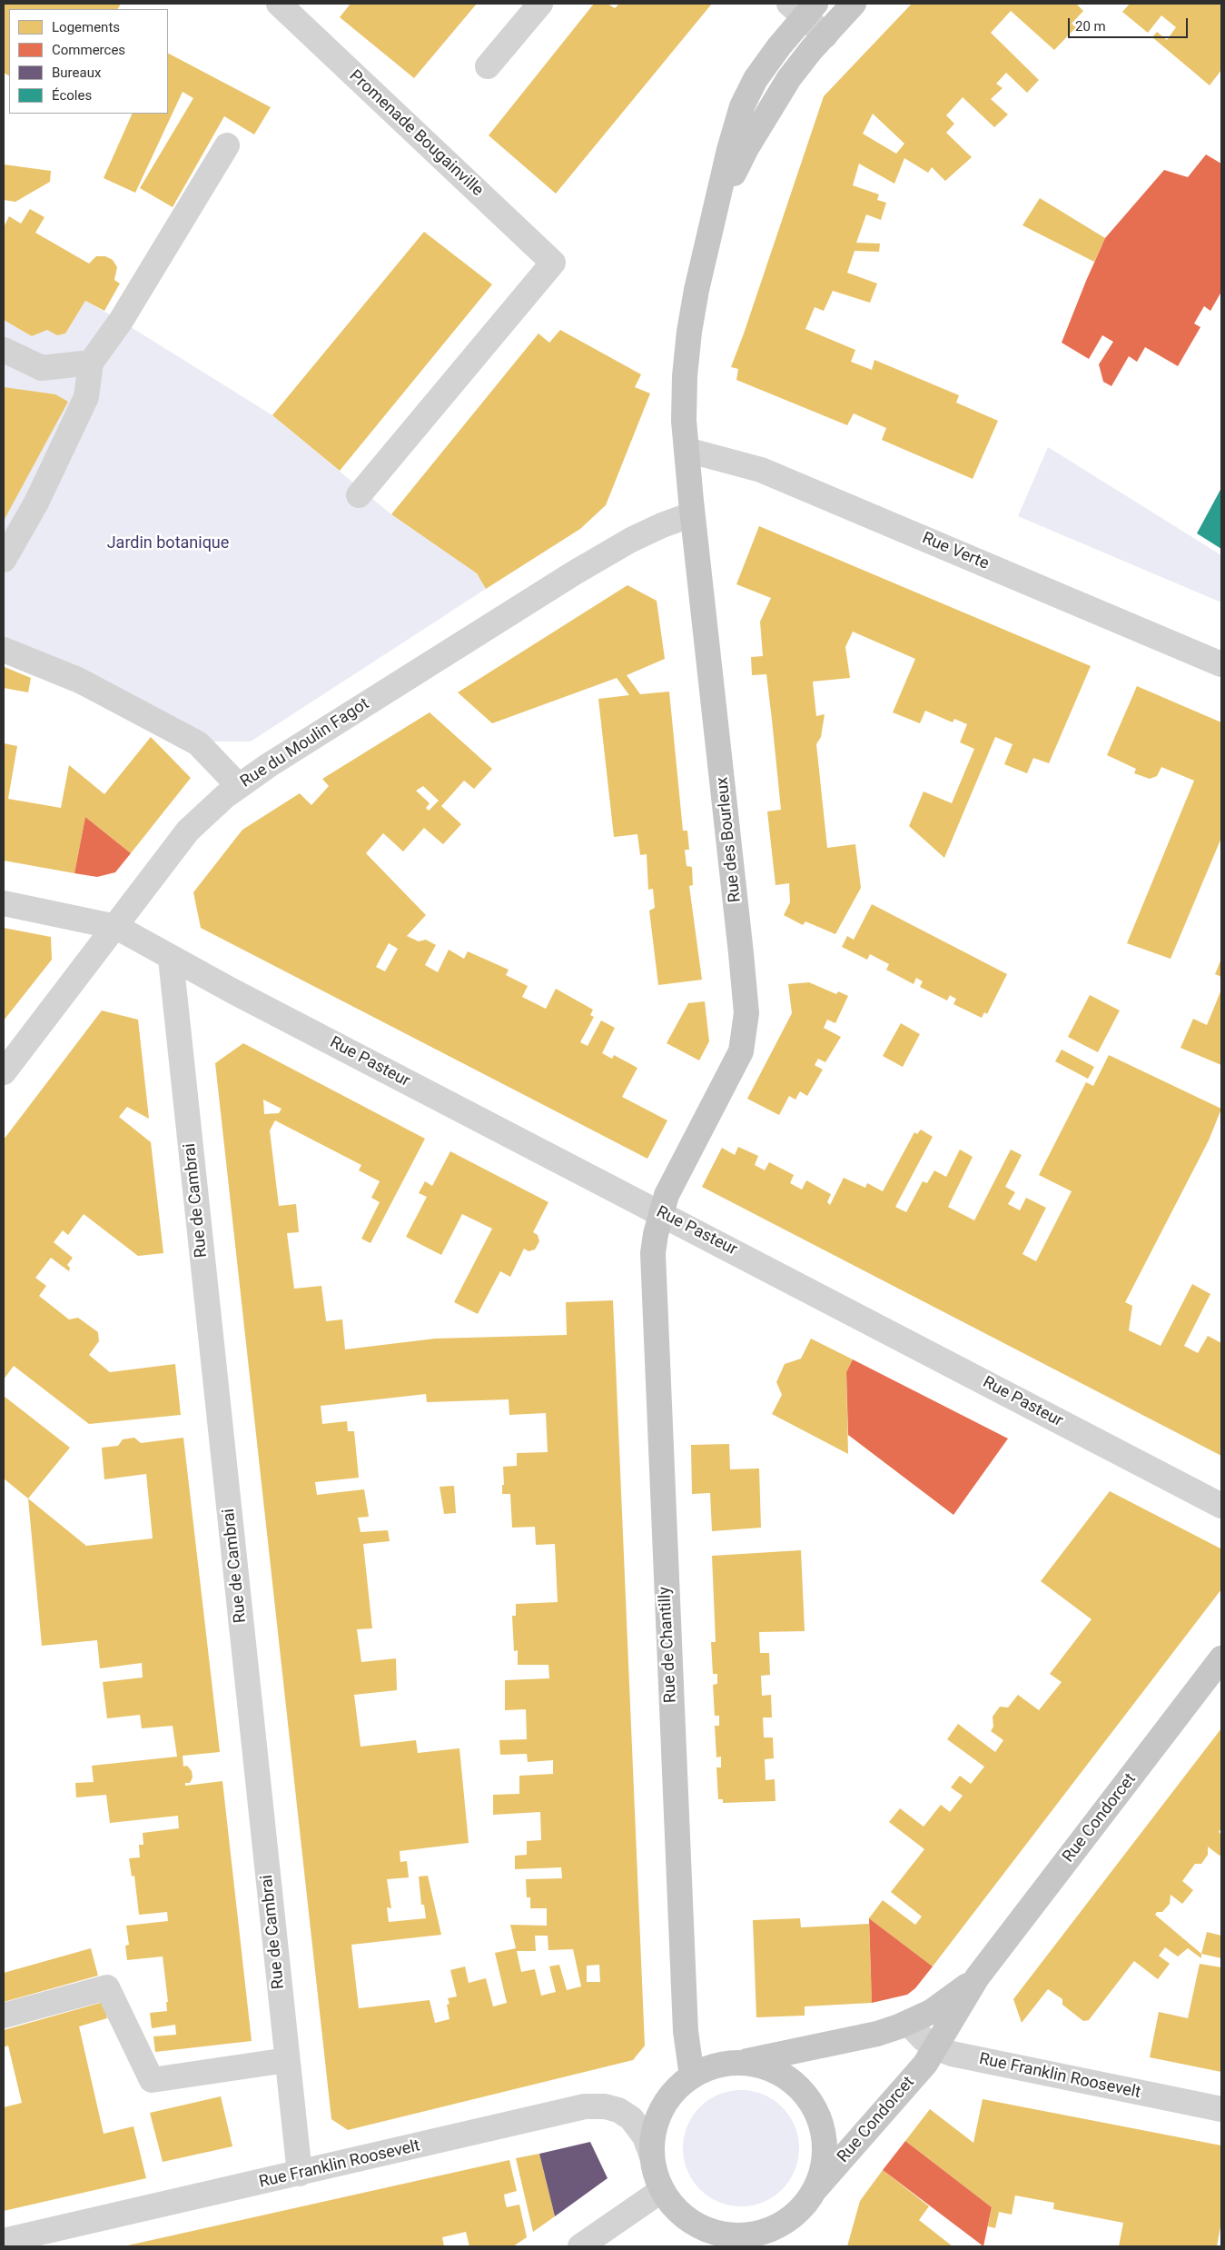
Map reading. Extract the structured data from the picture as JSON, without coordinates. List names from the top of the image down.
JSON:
{
  "streets": {
    "main road": ["Rue des Bourleux", "Rue de Chantilly", "Rue Condorcet"],
    "street": [
      "Promenade Bougainville",
      "Rue Verte",
      "Rue du Moulin Fagot",
      "Rue Pasteur",
      "Rue de Cambrai",
      "Rue Franklin Roosevelt"
    ]
  },
  "crossings": [
    ["Rue Verte", "Rue des Bourleux"],
    ["Rue du Moulin Fagot", "Rue des Bourleux"],
    ["Rue du Moulin Fagot", "Rue Pasteur"],
    ["Rue des Bourleux", "Rue Pasteur"],
    ["Rue des Bourleux", "Rue de Chantilly"],
    ["Rue Pasteur", "Rue de Cambrai"],
    ["Rue Pasteur", "Rue de Chantilly"],
    ["Rue de Cambrai", "Rue Franklin Roosevelt"],
    ["Rue Condorcet", "Rue Franklin Roosevelt"]
  ],
  "parks": ["Jardin botanique"],
  "legend": [
    "Logements",
    "Commerces",
    "Bureaux",
    "Écoles"
  ],
  "scale_bar": "20 m"
}
